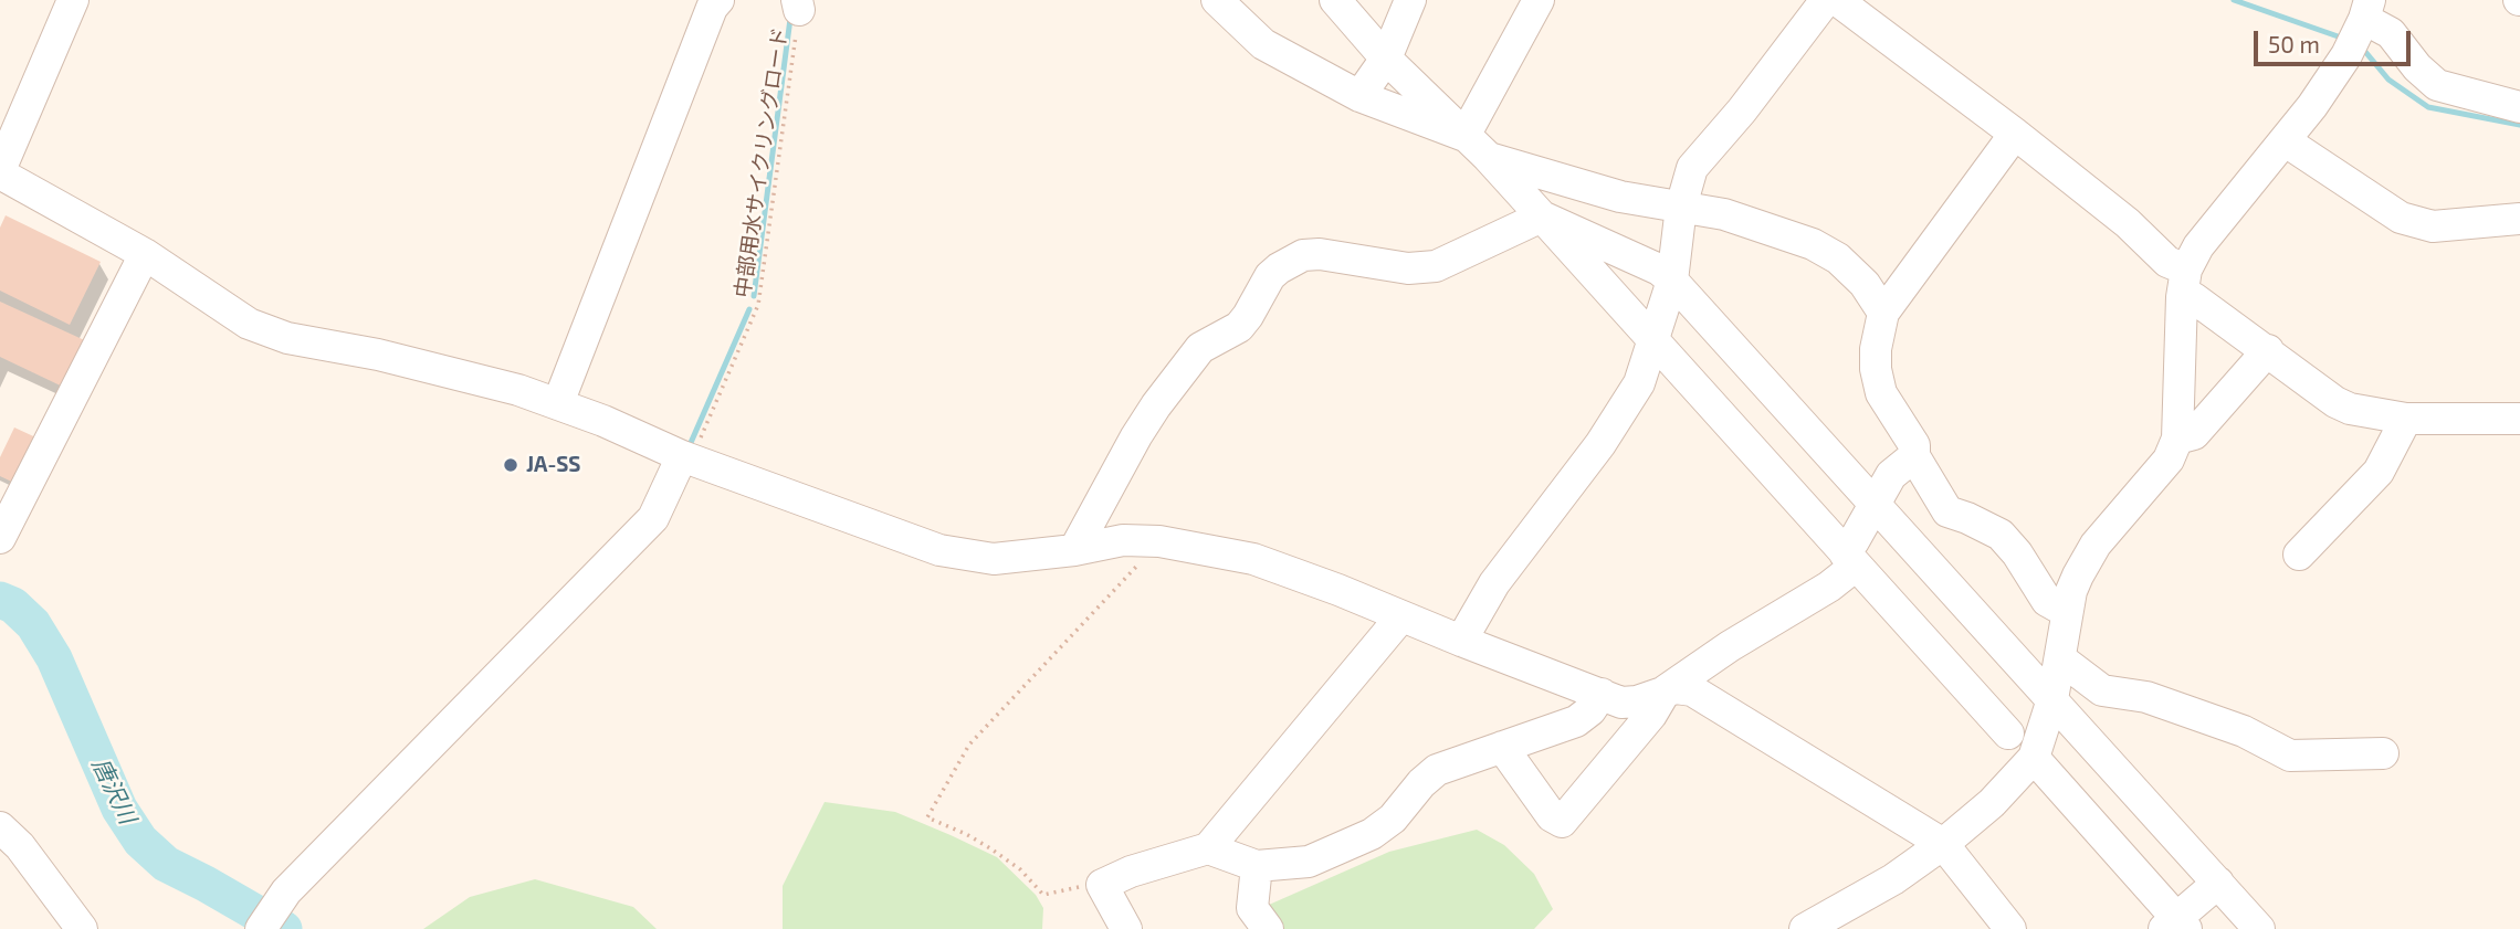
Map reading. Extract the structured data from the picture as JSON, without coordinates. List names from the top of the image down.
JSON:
{
  "streets": {
    "path": ["中部用水サイクリングロード"]
  },
  "water": ["唐沢川"],
  "places": ["JA-SS"],
  "scale_bar": "50 m"
}
